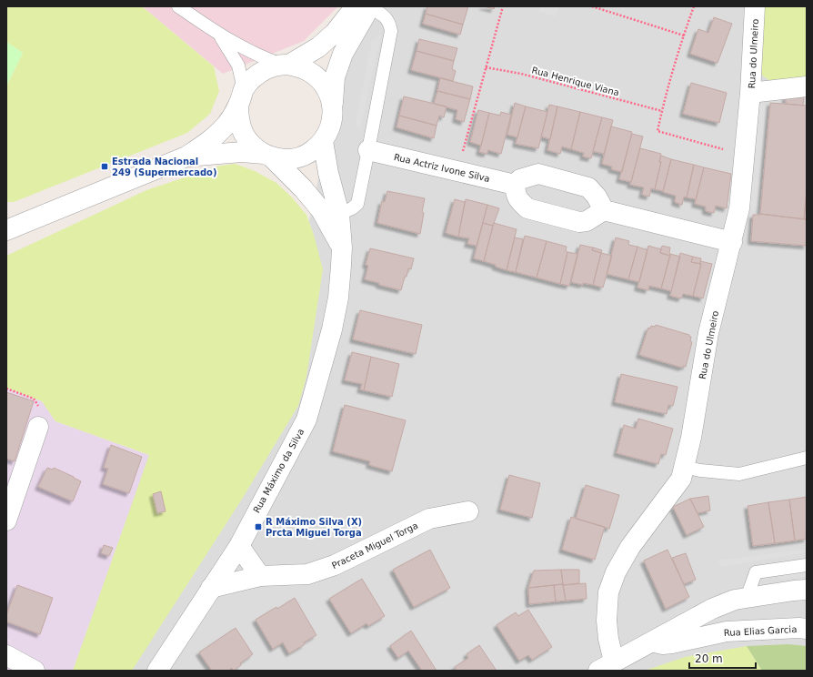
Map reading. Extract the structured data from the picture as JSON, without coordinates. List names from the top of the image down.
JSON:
{
  "streets": {
    "street": [
      "Rua do Ulmeiro",
      "Rua Actriz Ivone Silva",
      "Rua Máximo da Silva",
      "Praceta Miguel Torga",
      "Rua Elias Garcia"
    ],
    "path": ["Rua Henrique Viana"]
  },
  "crossings": [
    ["Rua Máximo da Silva", "Praceta Miguel Torga"]
  ],
  "places": {
    "transit": ["Estrada Nacional 249 (Supermercado)", "R Máximo Silva (X) Prcta Miguel Torga"]
  },
  "scale_bar": "20 m"
}
